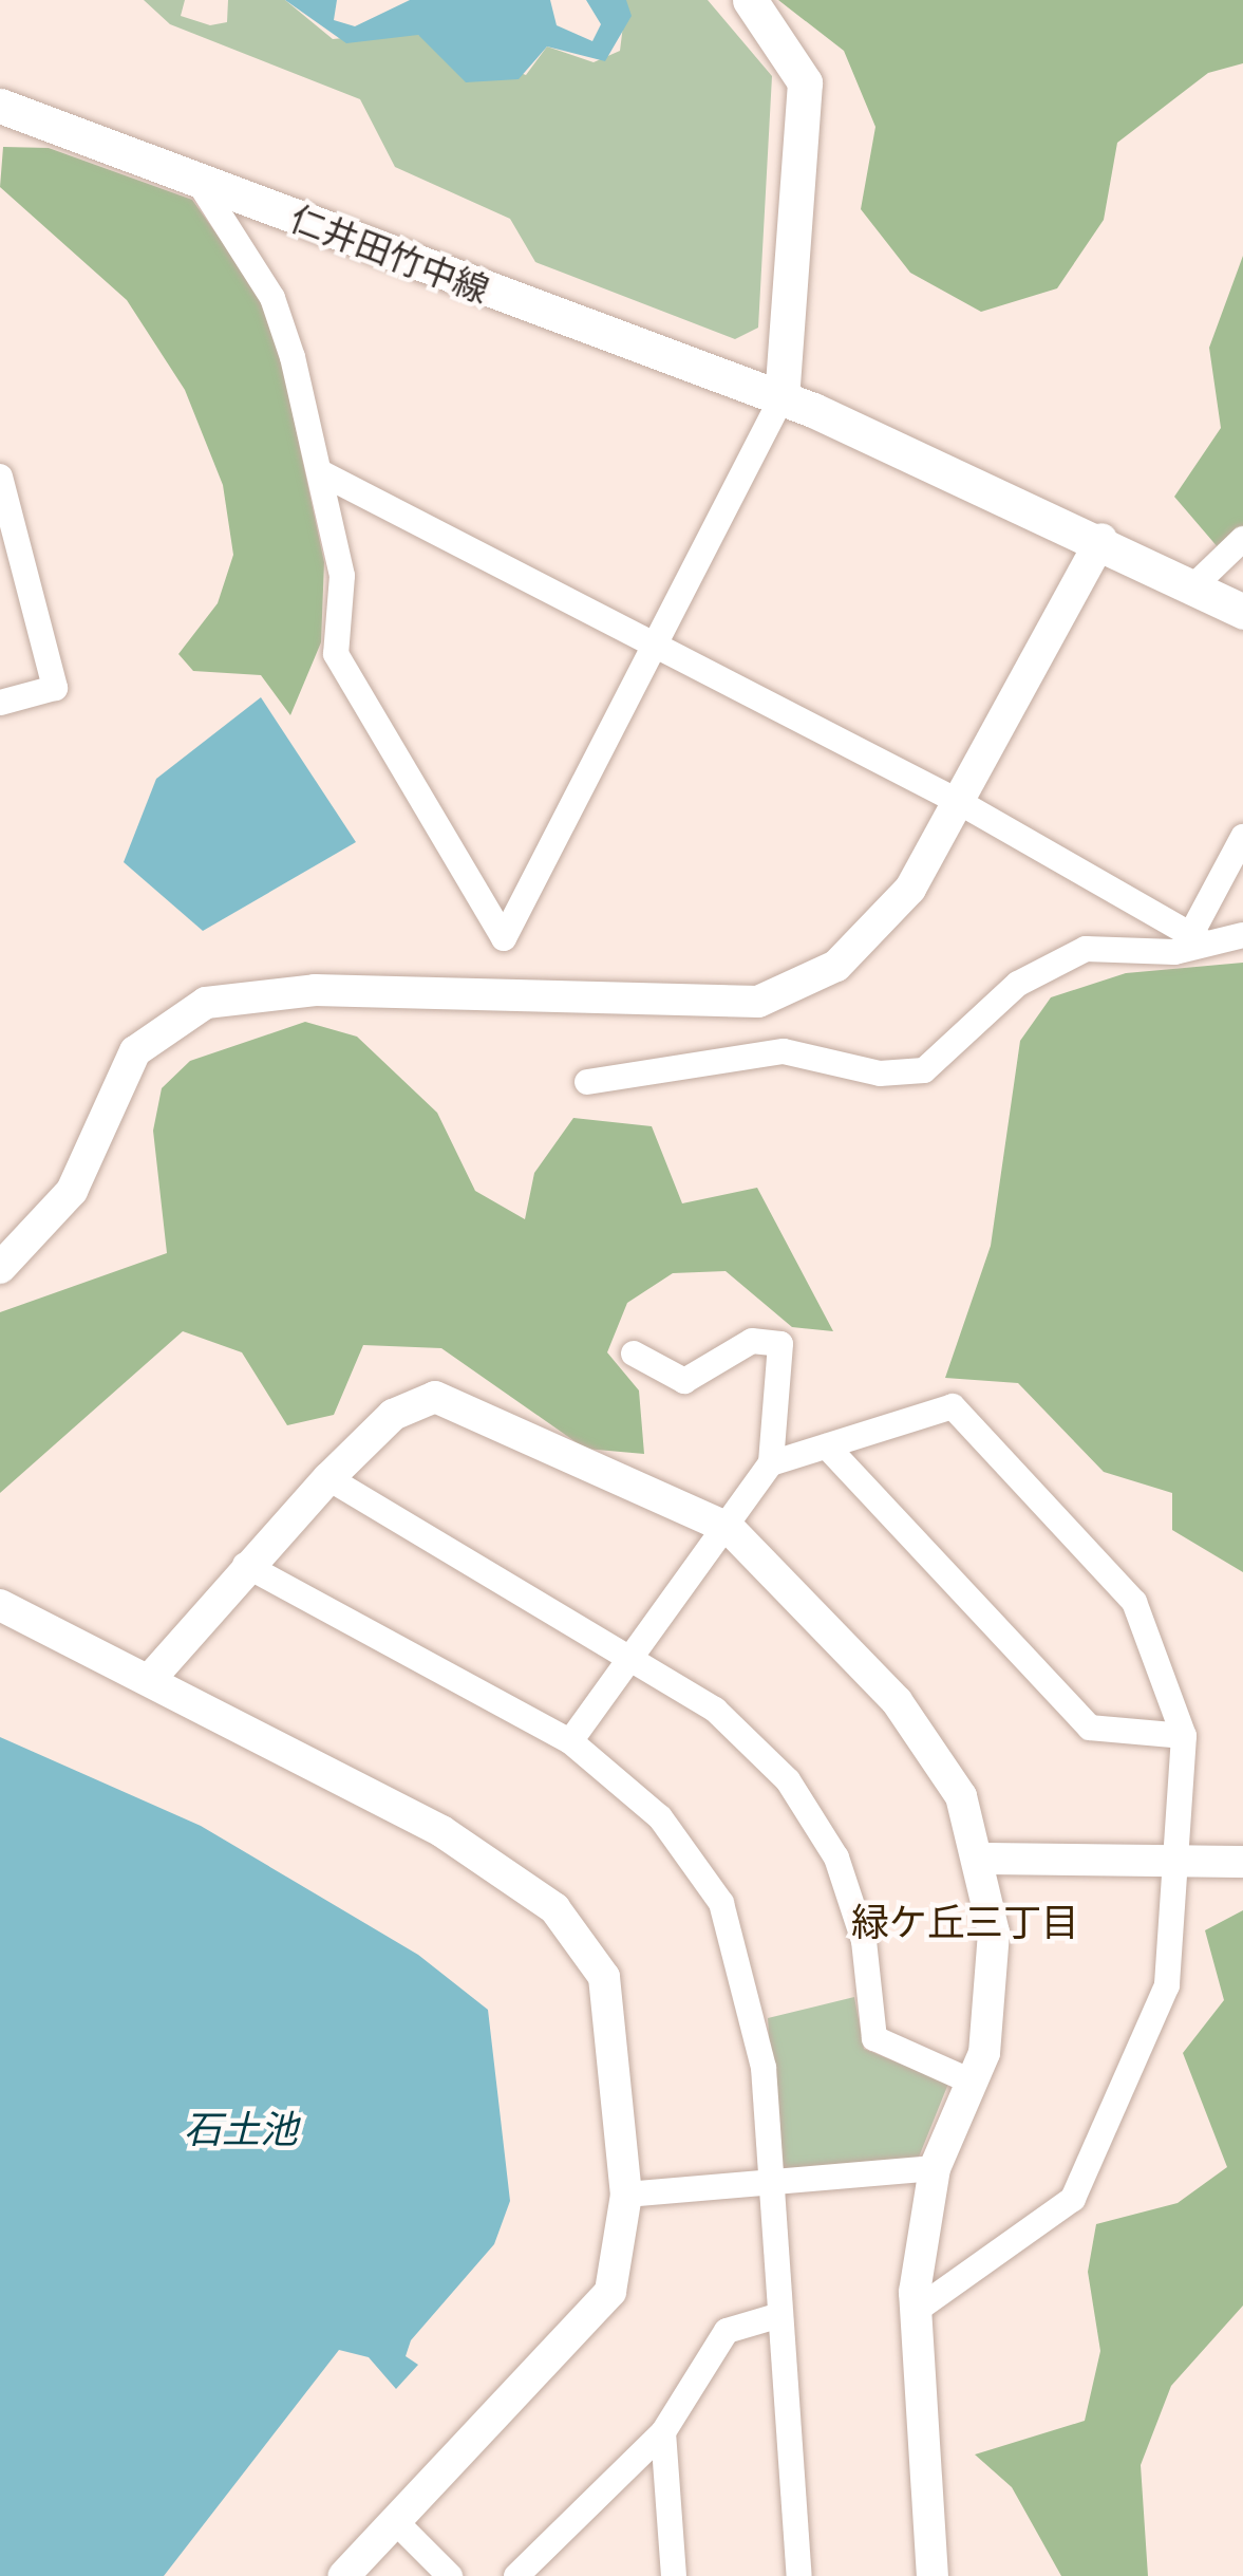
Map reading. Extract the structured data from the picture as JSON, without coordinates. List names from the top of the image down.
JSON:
{
  "streets": {
    "main road": ["仁井田竹中線"]
  },
  "districts": ["緑ケ丘三丁目"],
  "water": ["石土池"]
}
